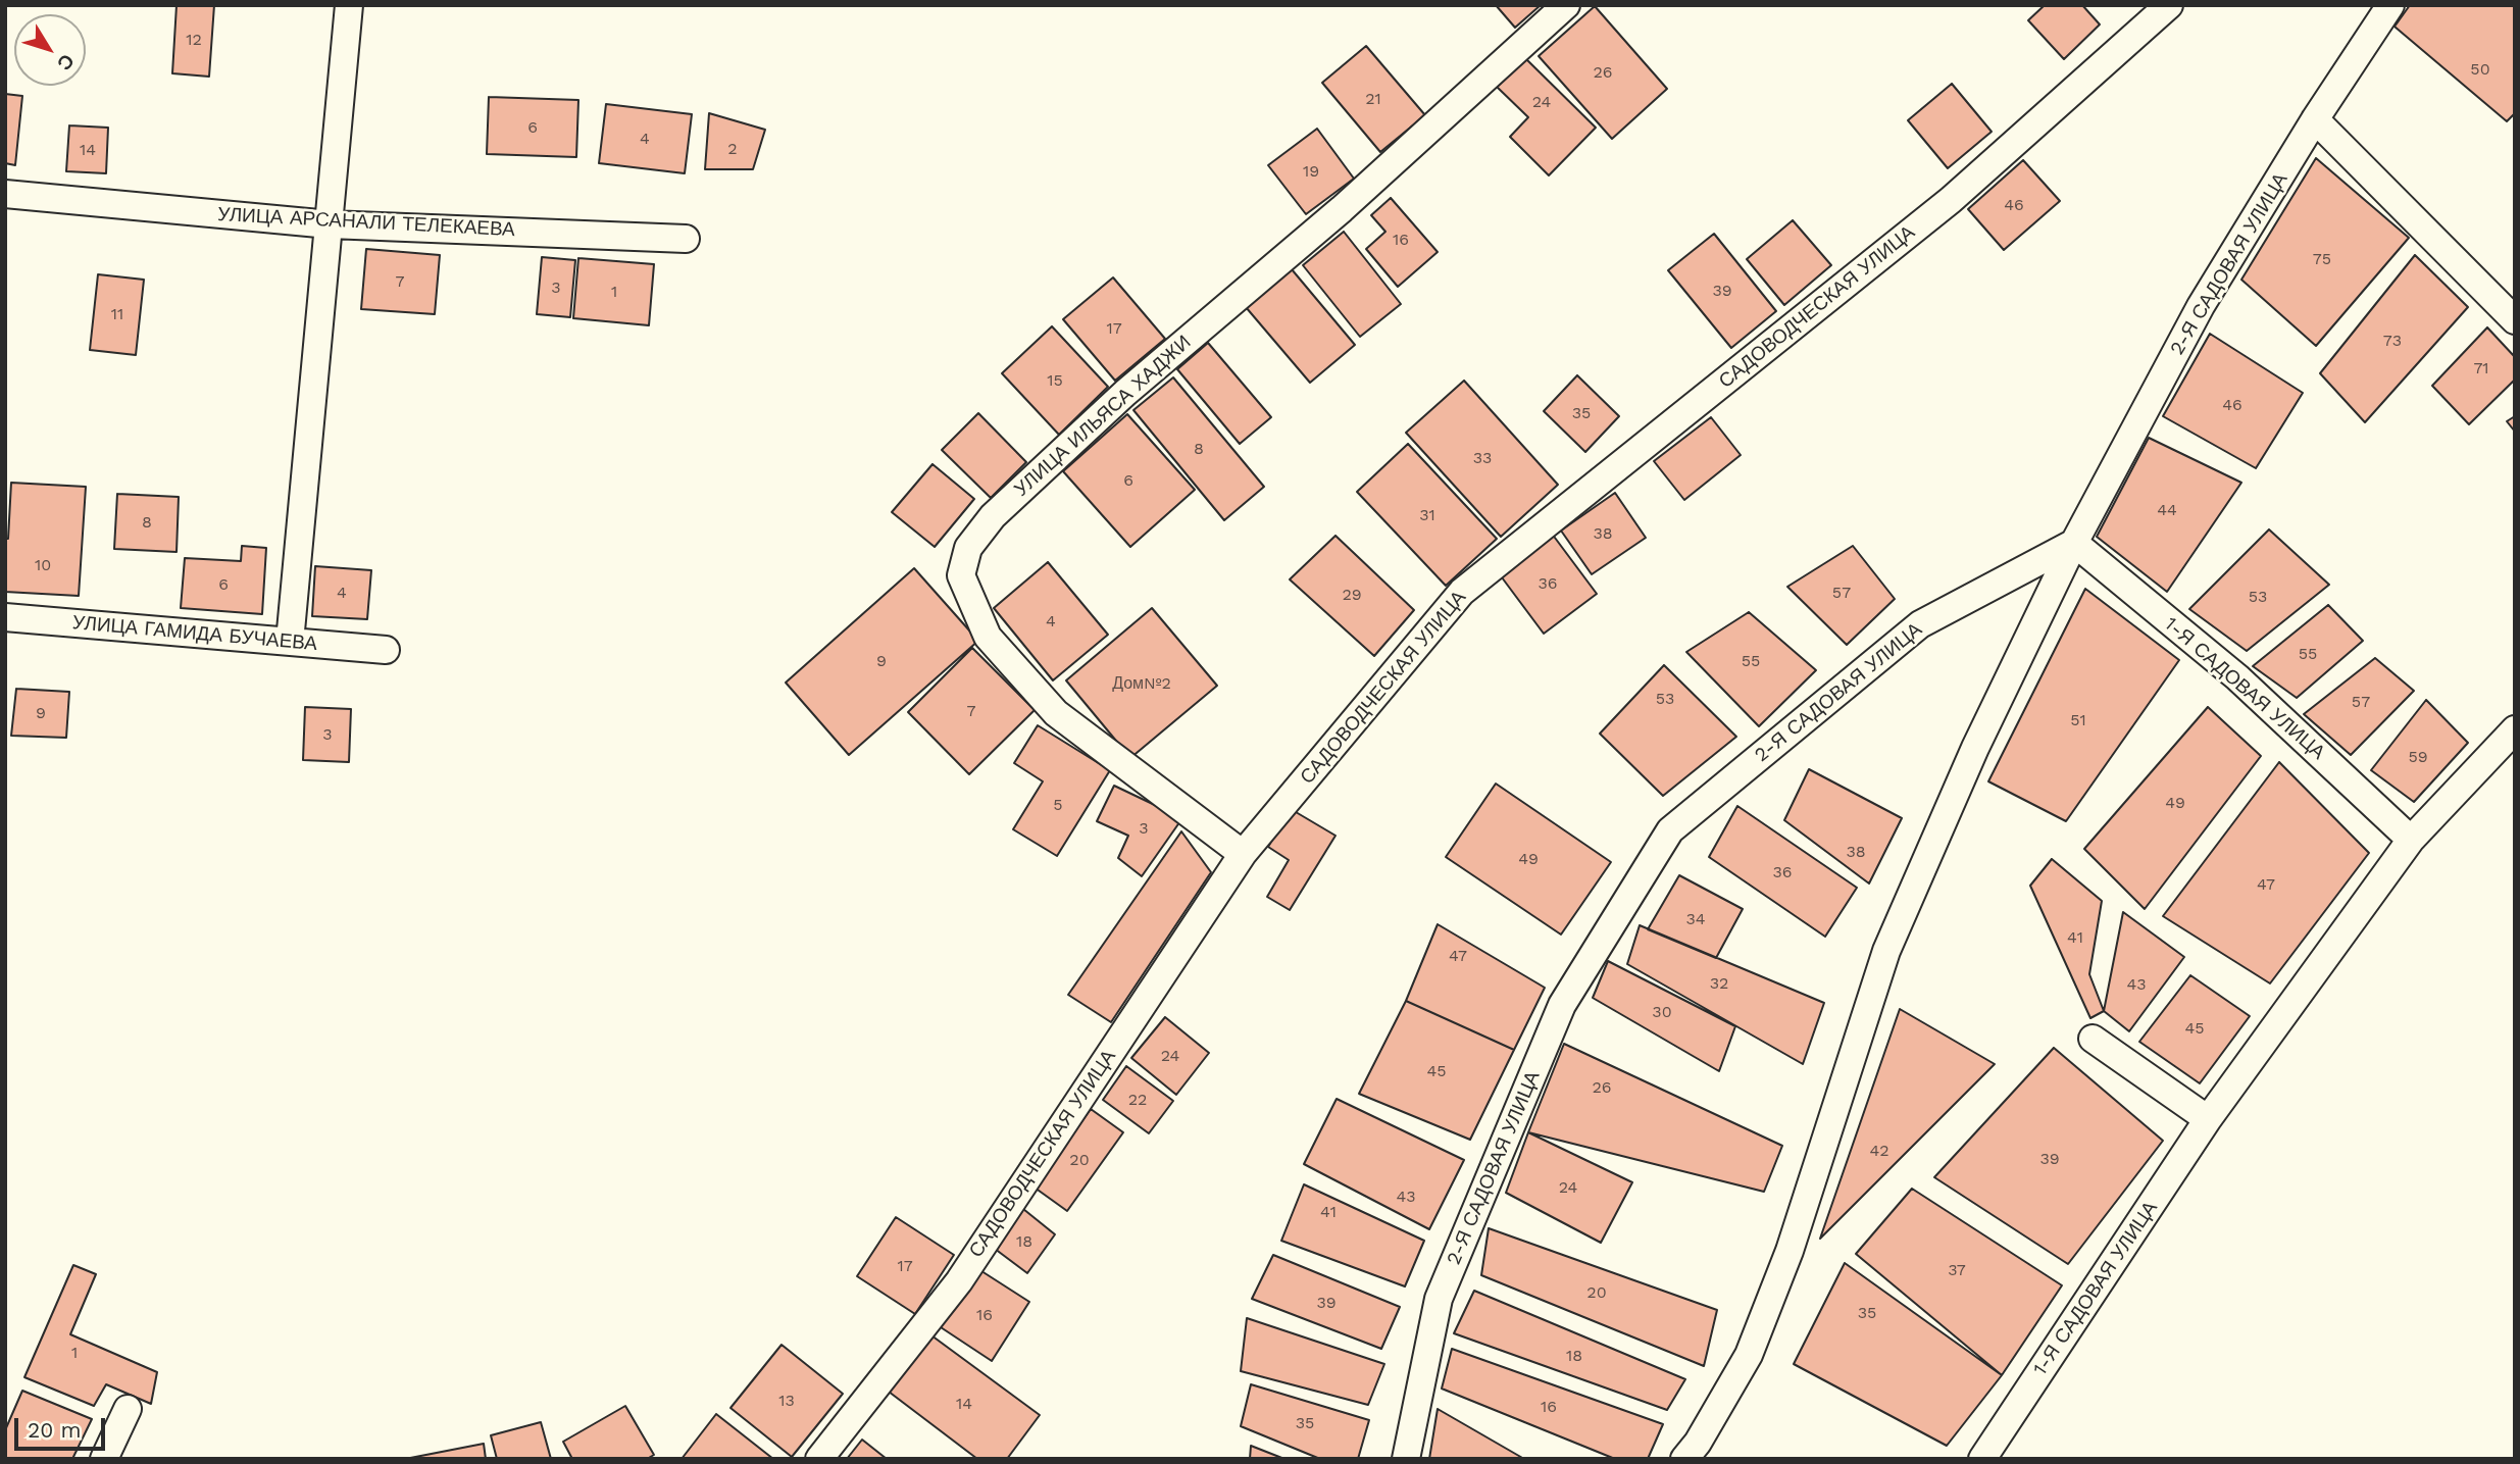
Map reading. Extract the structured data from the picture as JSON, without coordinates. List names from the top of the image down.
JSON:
{
  "streets": {
    "street": [
      "УЛИЦА АРСАНАЛИ ТЕЛЕКАЕВА",
      "2-Я САДОВАЯ УЛИЦА",
      "САДОВОДЧЕСКАЯ УЛИЦА",
      "УЛИЦА ИЛЬЯСА ХАДЖИ",
      "УЛИЦА ГАМИДА БУЧАЕВА",
      "1-Я САДОВАЯ УЛИЦА"
    ]
  },
  "crossings": [
    ["2-Я САДОВАЯ УЛИЦА", "1-Я САДОВАЯ УЛИЦА"],
    ["САДОВОДЧЕСКАЯ УЛИЦА", "УЛИЦА ИЛЬЯСА ХАДЖИ"]
  ],
  "house_numbers": [
    "12",
    "50",
    "26",
    "21",
    "24",
    "6",
    "4",
    "2",
    "14",
    "19",
    "46",
    "16",
    "75",
    "7",
    "3",
    "39",
    "1",
    "11",
    "17",
    "73",
    "71",
    "15",
    "46",
    "35",
    "8",
    "33",
    "6",
    "44",
    "31",
    "8",
    "38",
    "10",
    "36",
    "6",
    "4",
    "57",
    "29",
    "53",
    "4",
    "55",
    "9",
    "55",
    "Дом№2",
    "53",
    "57",
    "7",
    "9",
    "51",
    "3",
    "59",
    "49",
    "5",
    "3",
    "38",
    "49",
    "36",
    "47",
    "34",
    "41",
    "47",
    "32",
    "43",
    "30",
    "45",
    "24",
    "45",
    "26",
    "22",
    "42",
    "39",
    "20",
    "24",
    "43",
    "41",
    "18",
    "17",
    "37",
    "20",
    "39",
    "35",
    "16",
    "1",
    "18",
    "13",
    "14",
    "16",
    "35"
  ],
  "scale_bar": "20 m",
  "north": "bottom right"
}
